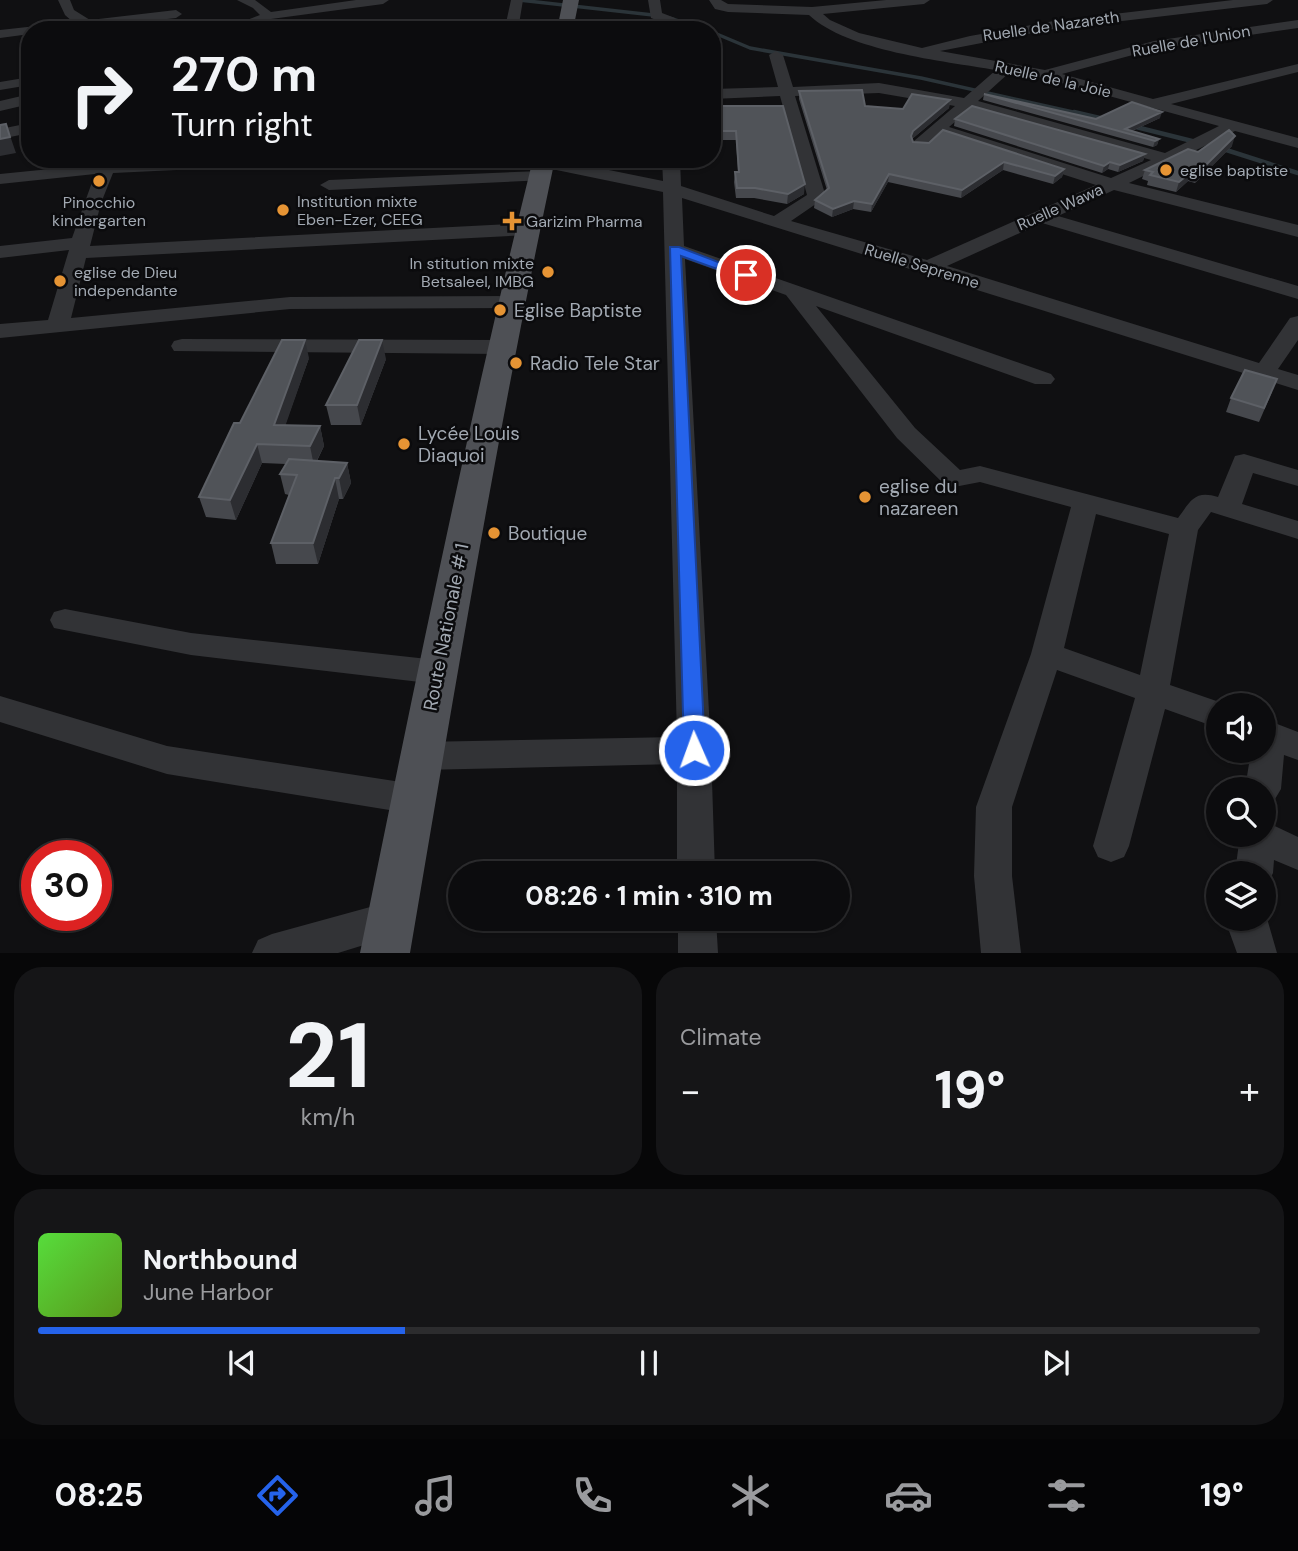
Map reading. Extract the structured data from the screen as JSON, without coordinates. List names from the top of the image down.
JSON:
{
  "streets": {
    "main road": ["Route Nationale # 1"],
    "street": [
      "Ruelle de Nazareth",
      "Ruelle de l'Union",
      "Ruelle de la Joie",
      "Ruelle Wawa",
      "Ruelle Seprenne"
    ]
  },
  "crossings": [
    ["Ruelle de Nazareth", "Ruelle de la Joie"],
    ["Ruelle de l'Union", "Ruelle de la Joie"],
    ["Ruelle Wawa", "Ruelle Seprenne"]
  ],
  "places": {
    "other": [
      "eglise baptiste",
      "Pinocchio kindergarten",
      "Institution mixte Eben-Ezer, CEEG",
      "In stitution mixte Betsaleel, IMBG",
      "eglise de Dieu independante",
      "Eglise Baptiste",
      "Radio Tele Star",
      "Lycée Louis Diaquoi",
      "eglise du nazareen",
      "Boutique"
    ],
    "health": ["Garizim Pharma"]
  },
  "page": {
    "turn": ["270 m", "Turn right"],
    "limit": "30",
    "trip": "08:26 · 1 min · 310 m",
    "tile": [
      ["21", "km/h"],
      "Climate"
    ],
    "heat": ["−", "19°", "+"],
    "song": ["Northbound", "June Harbor"],
    "tabs": ["08:25", "19°"]
  }
}
